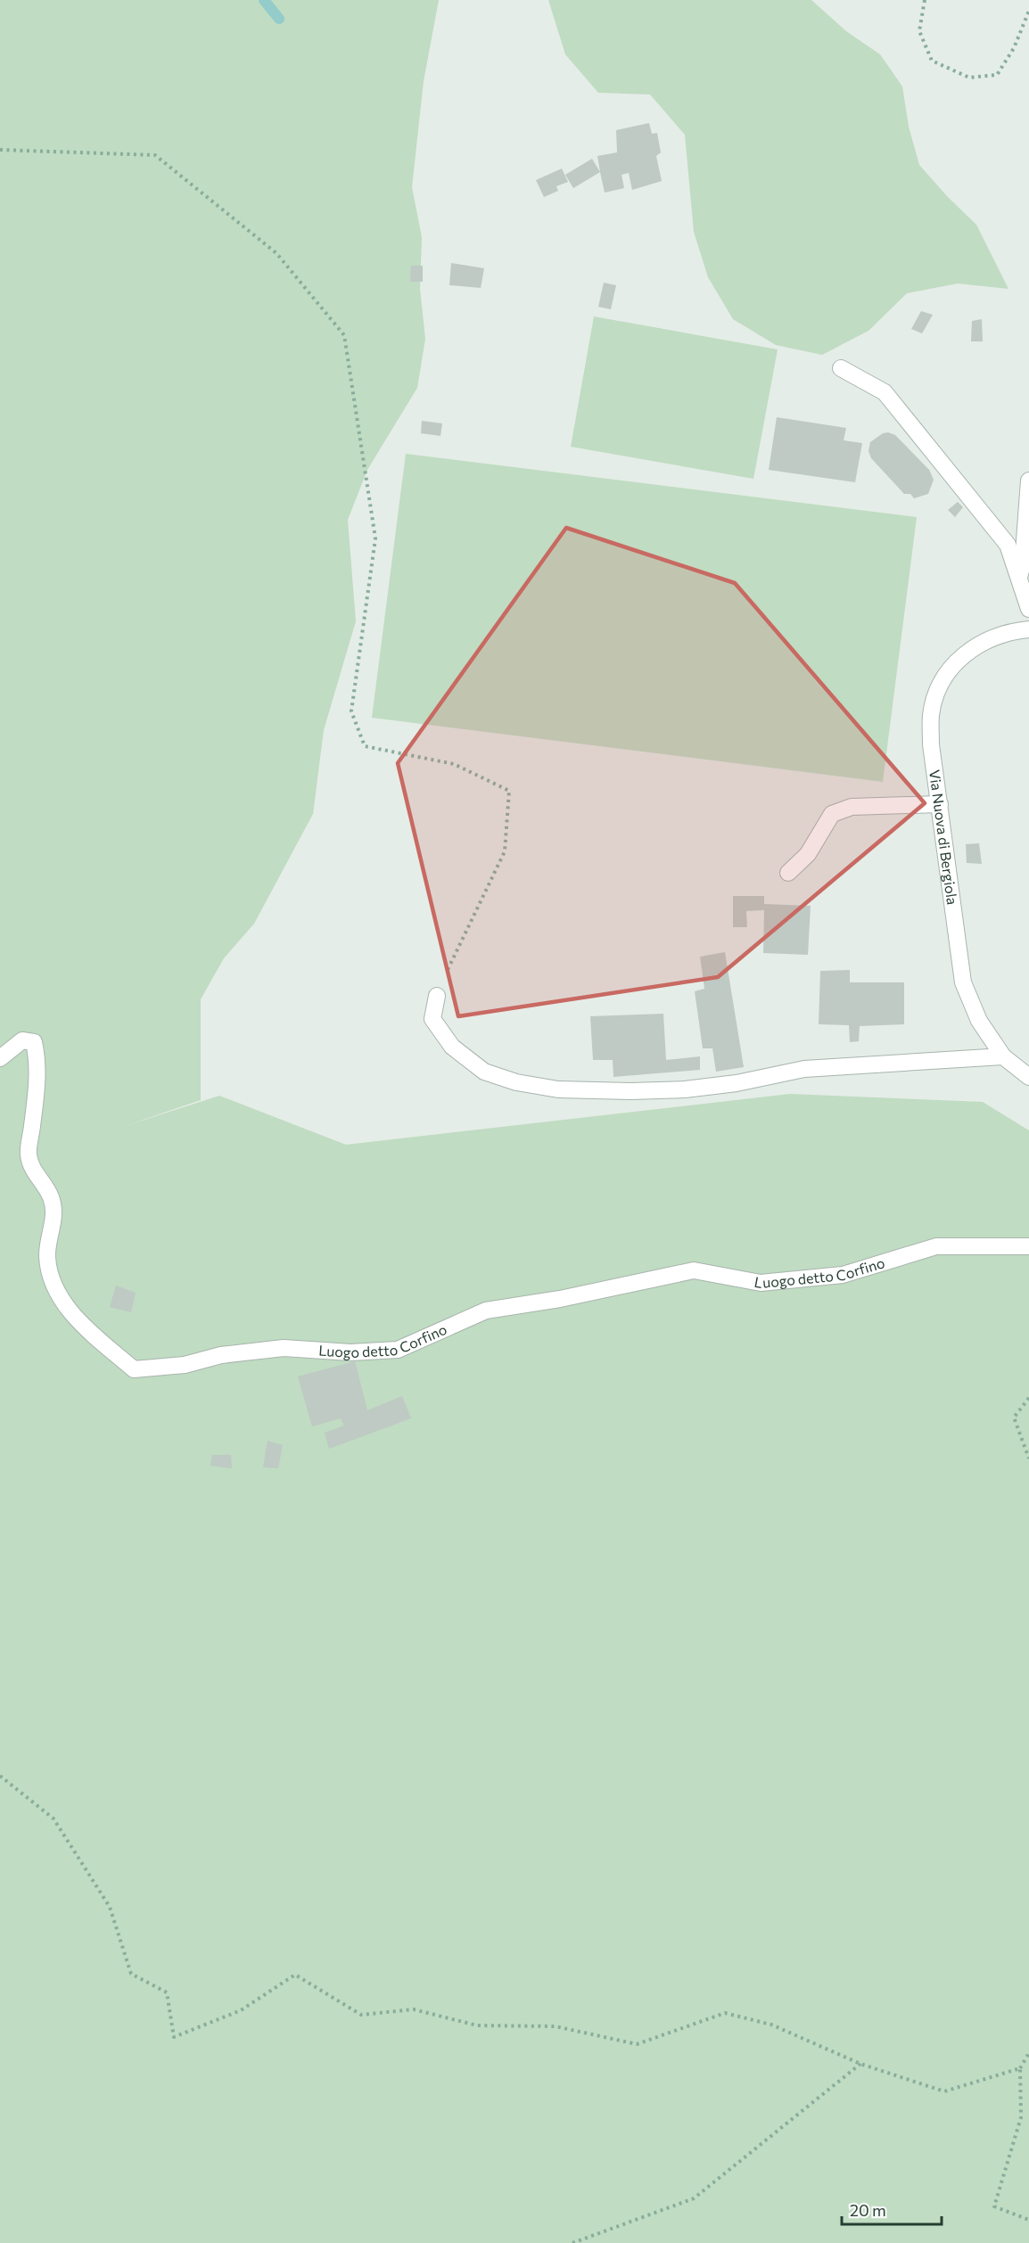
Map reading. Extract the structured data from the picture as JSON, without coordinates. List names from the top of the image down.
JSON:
{
  "streets": {
    "street": ["Via Nuova di Bergiola", "Luogo detto Corfino"]
  },
  "scale_bar": "20 m"
}
